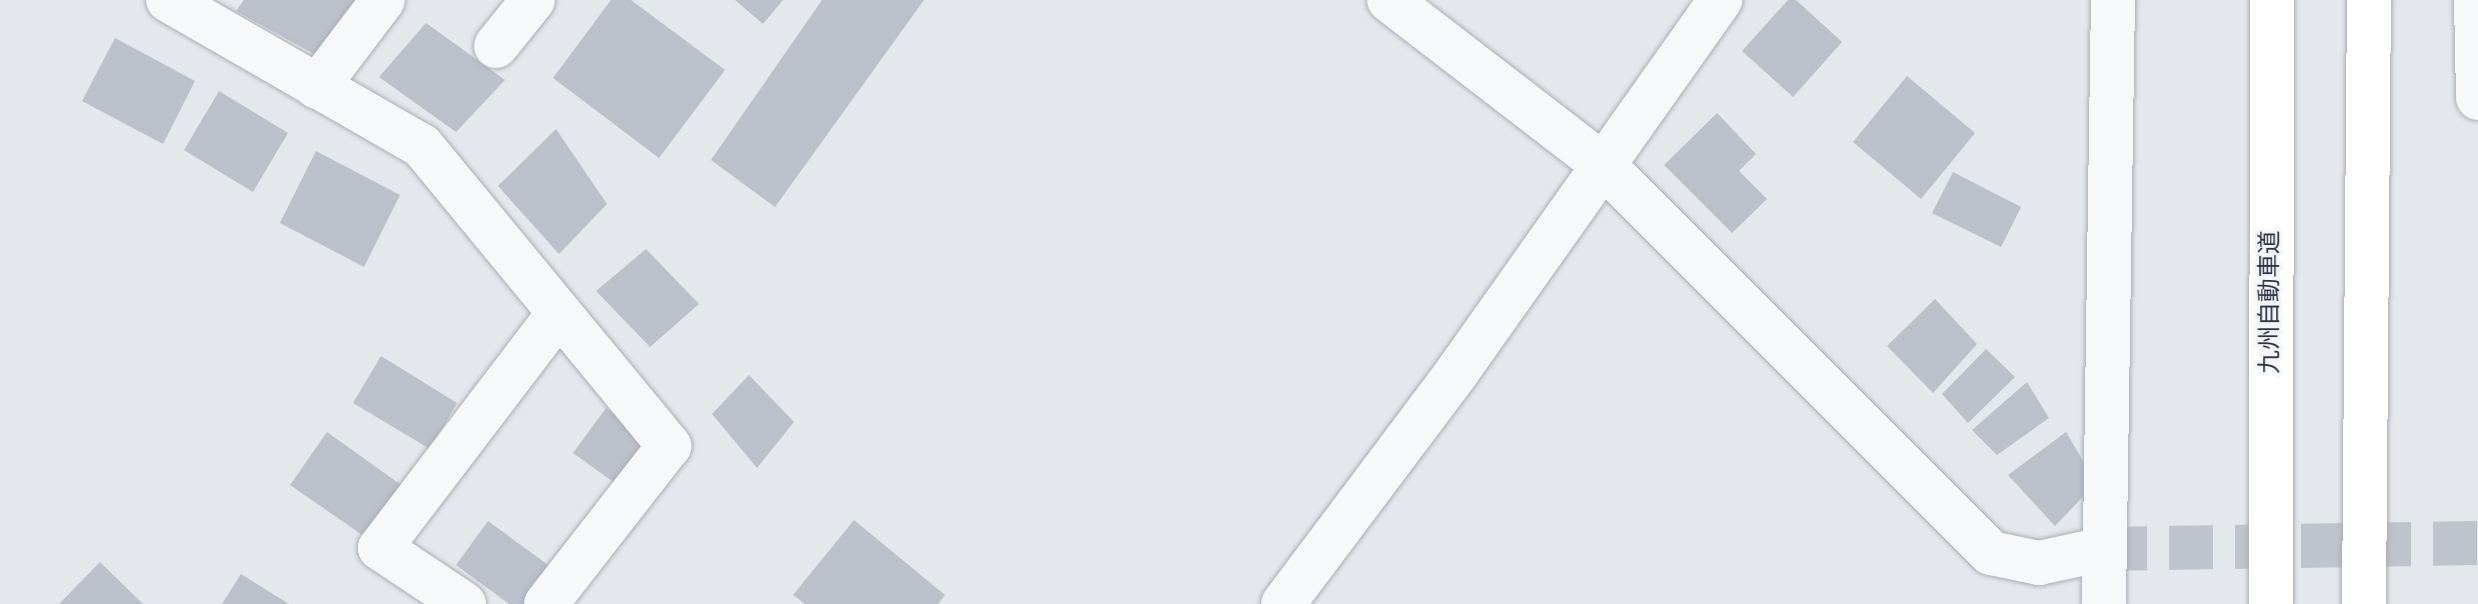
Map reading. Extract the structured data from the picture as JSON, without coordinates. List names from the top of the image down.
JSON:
{
  "streets": {
    "highway": ["九州自動車道"]
  }
}
